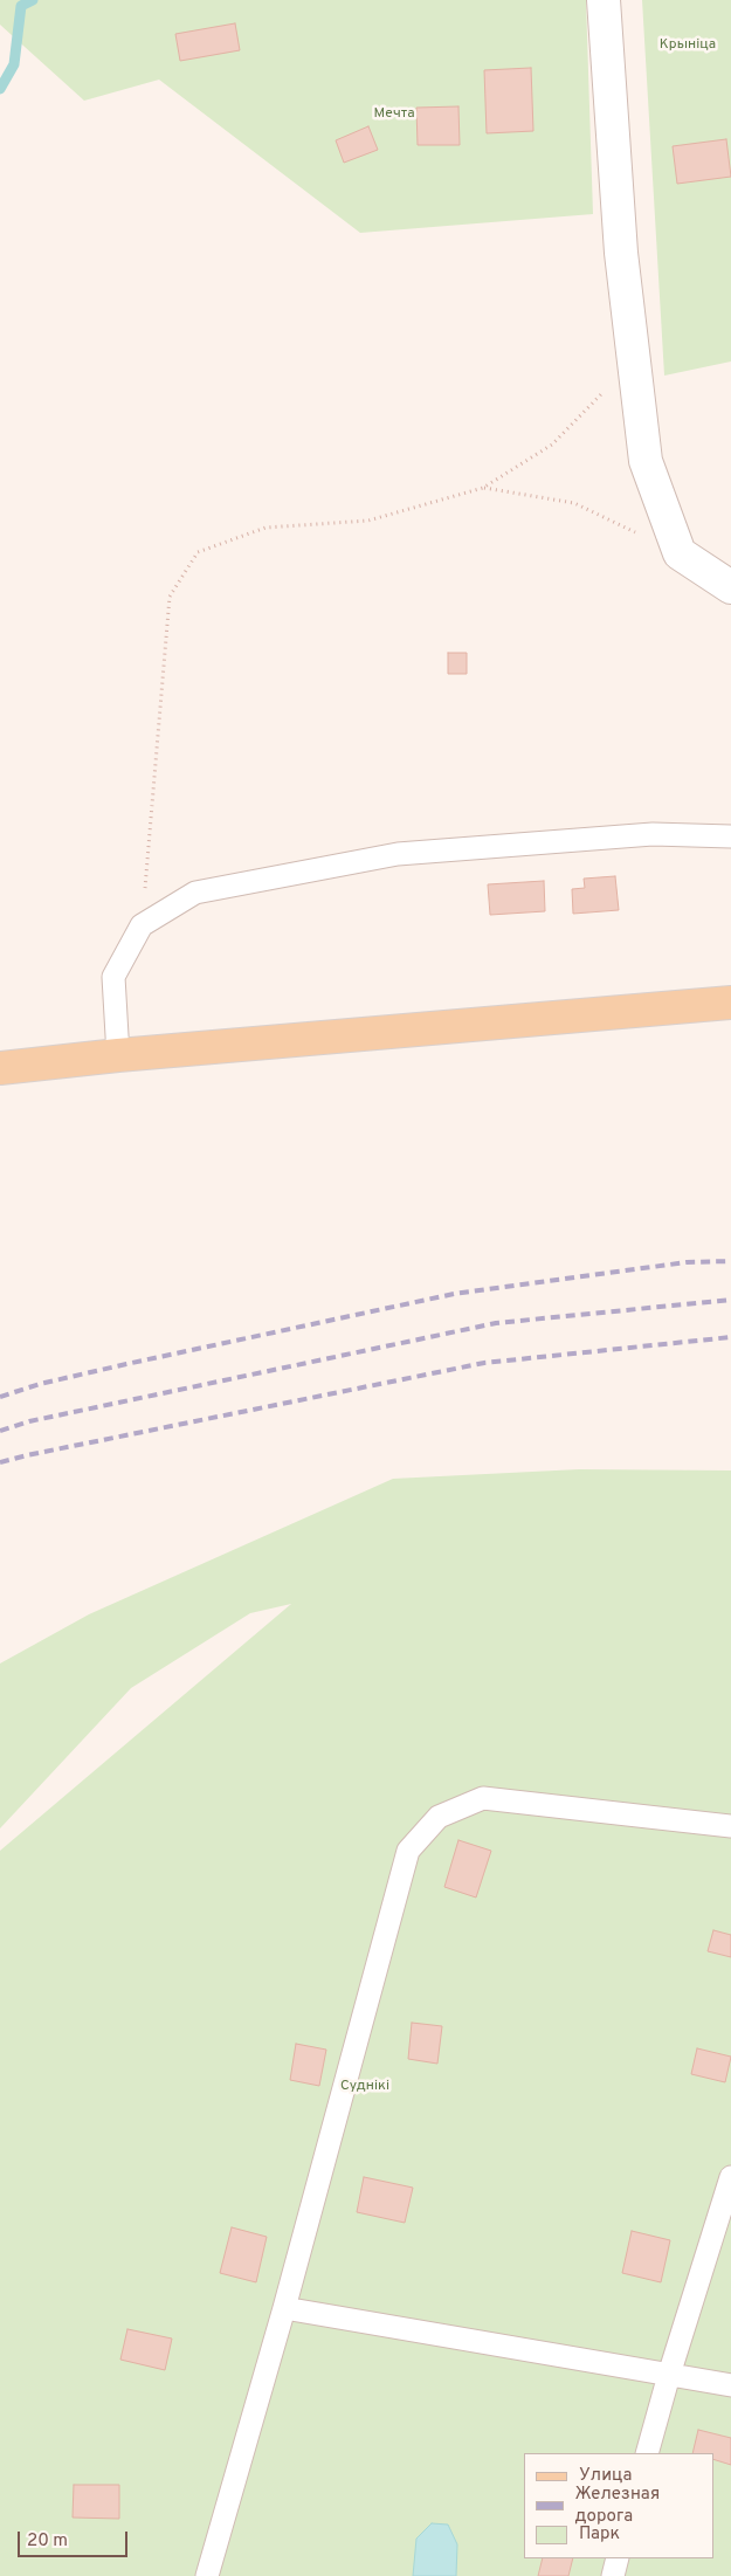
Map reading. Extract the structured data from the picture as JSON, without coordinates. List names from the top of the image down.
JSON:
{
  "parks": ["Крыніца", "Мечта", "Суднікі"],
  "legend": ["Улица", "Железная дорога", "Парк"],
  "scale_bar": "20 m"
}
